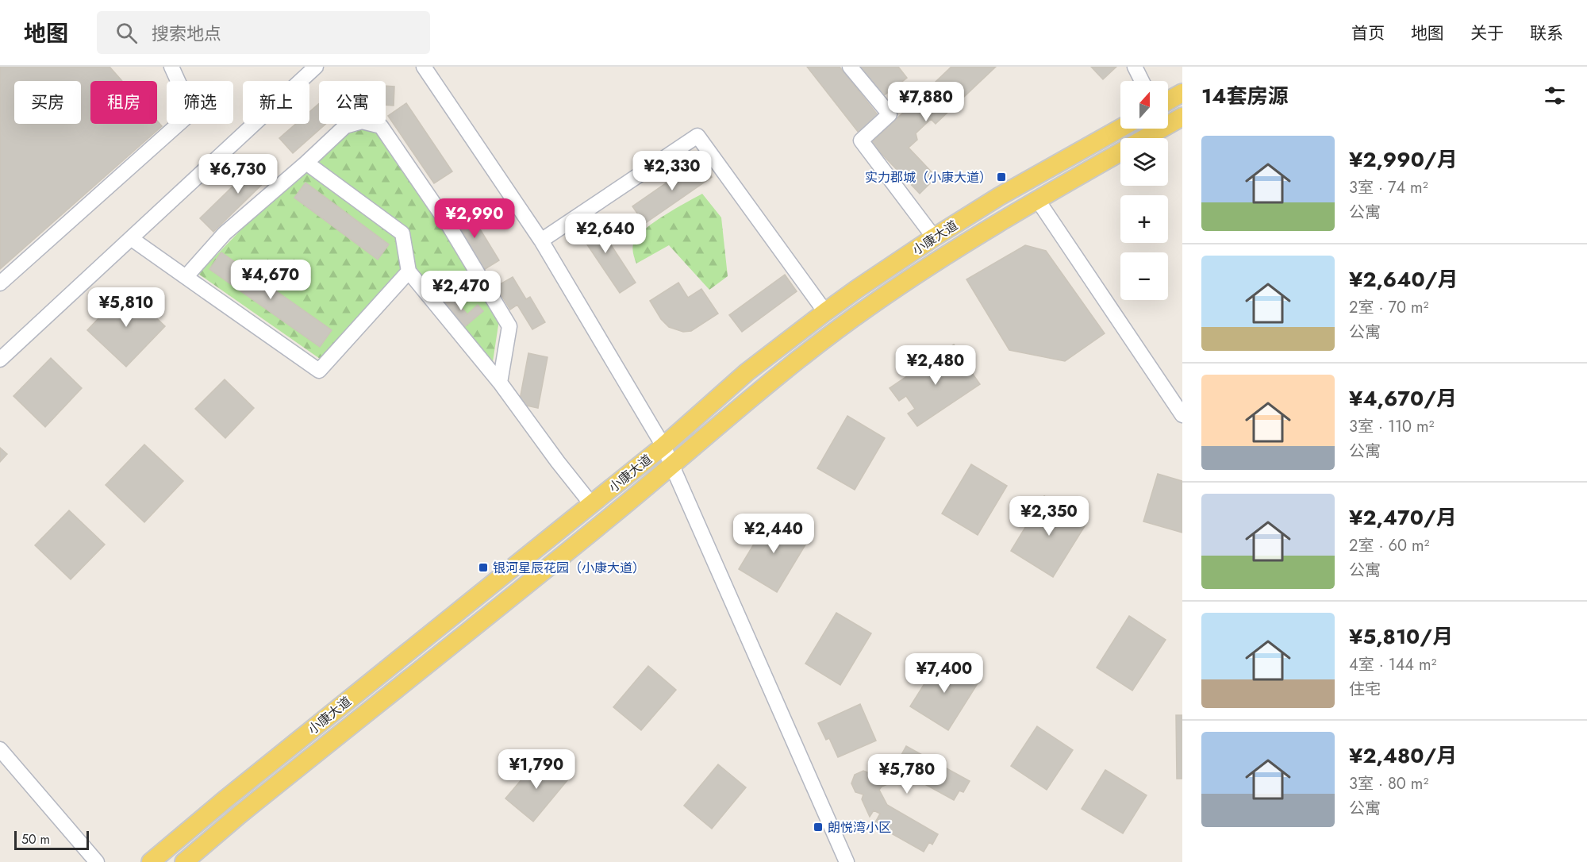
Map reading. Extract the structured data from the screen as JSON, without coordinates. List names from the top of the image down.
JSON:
{
  "streets": {
    "main road": ["小康大道"]
  },
  "places": {
    "transit": ["实力郡城（小康大道）", "银河星辰花园（小康大道）", "朗悦湾小区"]
  },
  "scale_bar": "50 m",
  "north": "top",
  "page": {
    "header": "地图",
    "search": "搜索地点",
    "nav": [
      "首页",
      "地图",
      "关于",
      "联系"
    ],
    "heading": "14套房源",
    "map_buttons": ["+", "−"],
    "chip": [
      "买房",
      "租房",
      "筛选",
      "新上",
      "公寓"
    ],
    "price": [
      "¥7,880",
      "¥2,330",
      "¥6,730",
      "¥2,990",
      "¥2,640",
      "¥4,670",
      "¥2,470",
      "¥5,810",
      "¥2,480",
      "¥2,350",
      "¥2,440",
      "¥7,400",
      "¥1,790",
      "¥5,780"
    ],
    "list": [
      {
        "name": "¥2,990/月",
        "note": "3室 · 74 m² · 公寓"
      },
      {
        "name": "¥2,640/月",
        "note": "2室 · 70 m² · 公寓"
      },
      {
        "name": "¥4,670/月",
        "note": "3室 · 110 m² · 公寓"
      },
      {
        "name": "¥2,470/月",
        "note": "2室 · 60 m² · 公寓"
      },
      {
        "name": "¥5,810/月",
        "note": "4室 · 144 m² · 住宅"
      },
      {
        "name": "¥2,480/月",
        "note": "3室 · 80 m² · 公寓"
      }
    ],
    "scale": "50 m"
  }
}
